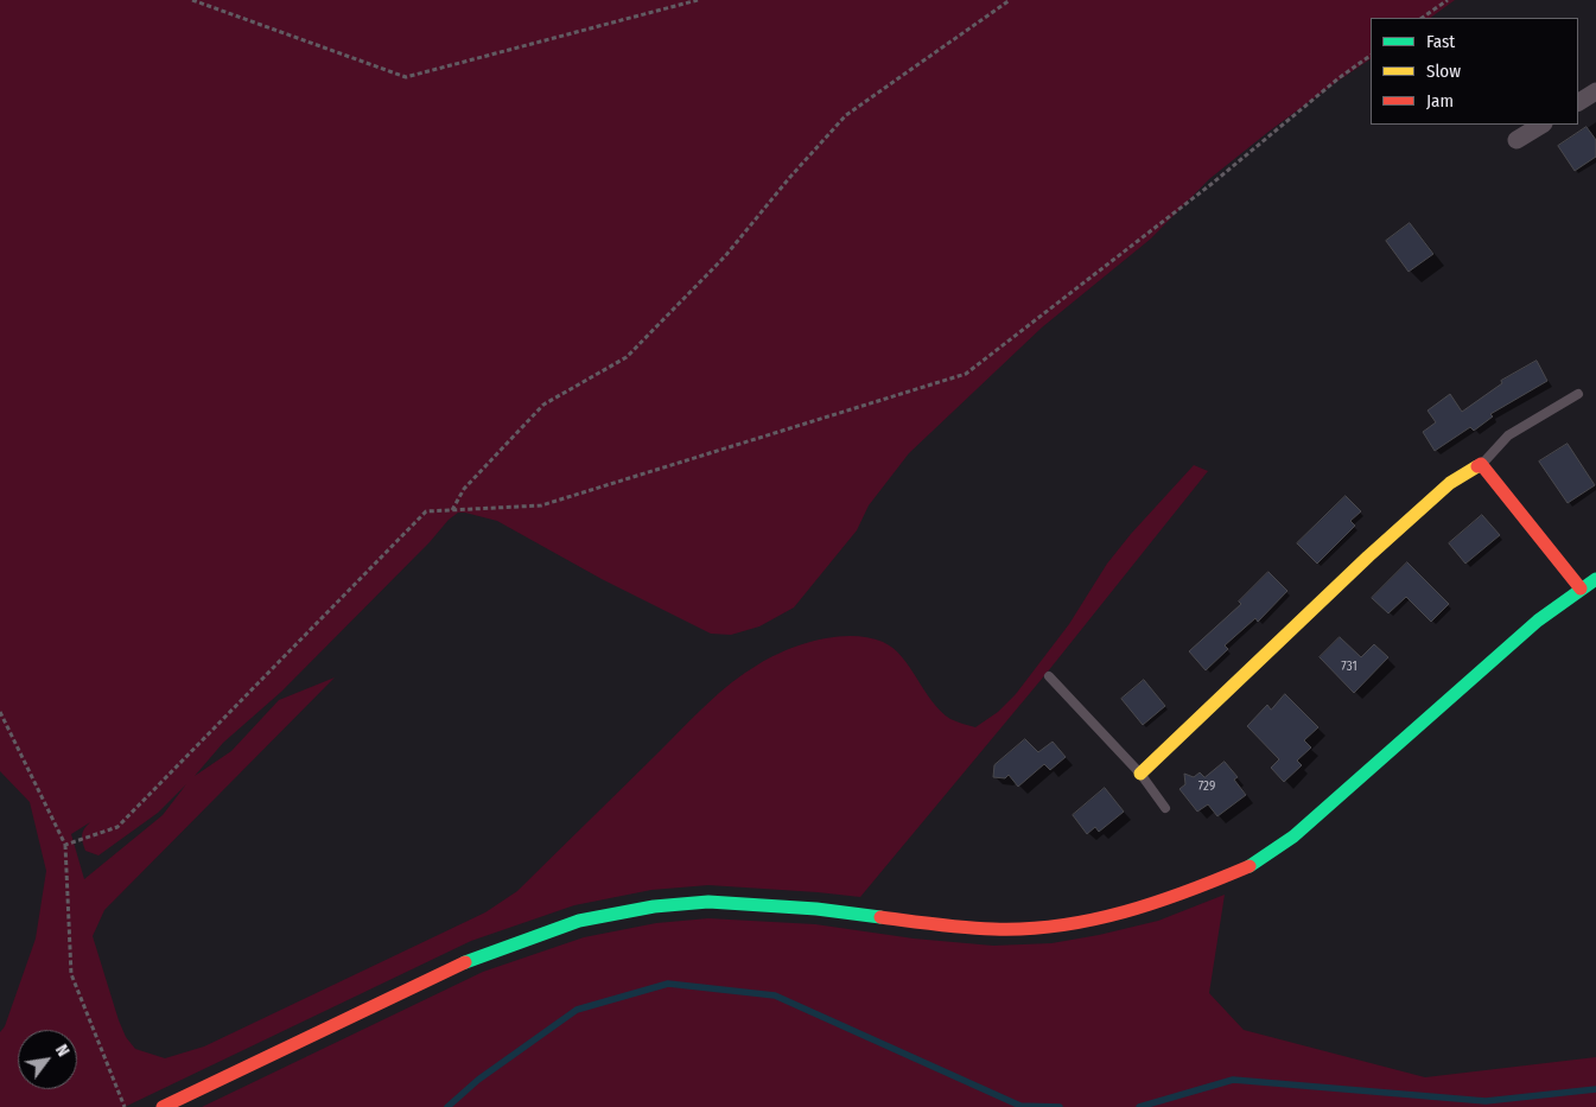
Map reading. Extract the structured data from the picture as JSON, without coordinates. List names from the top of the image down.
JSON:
{
  "house_numbers": ["731", "729"],
  "legend": ["Fast", "Slow", "Jam"],
  "north": "top right"
}
